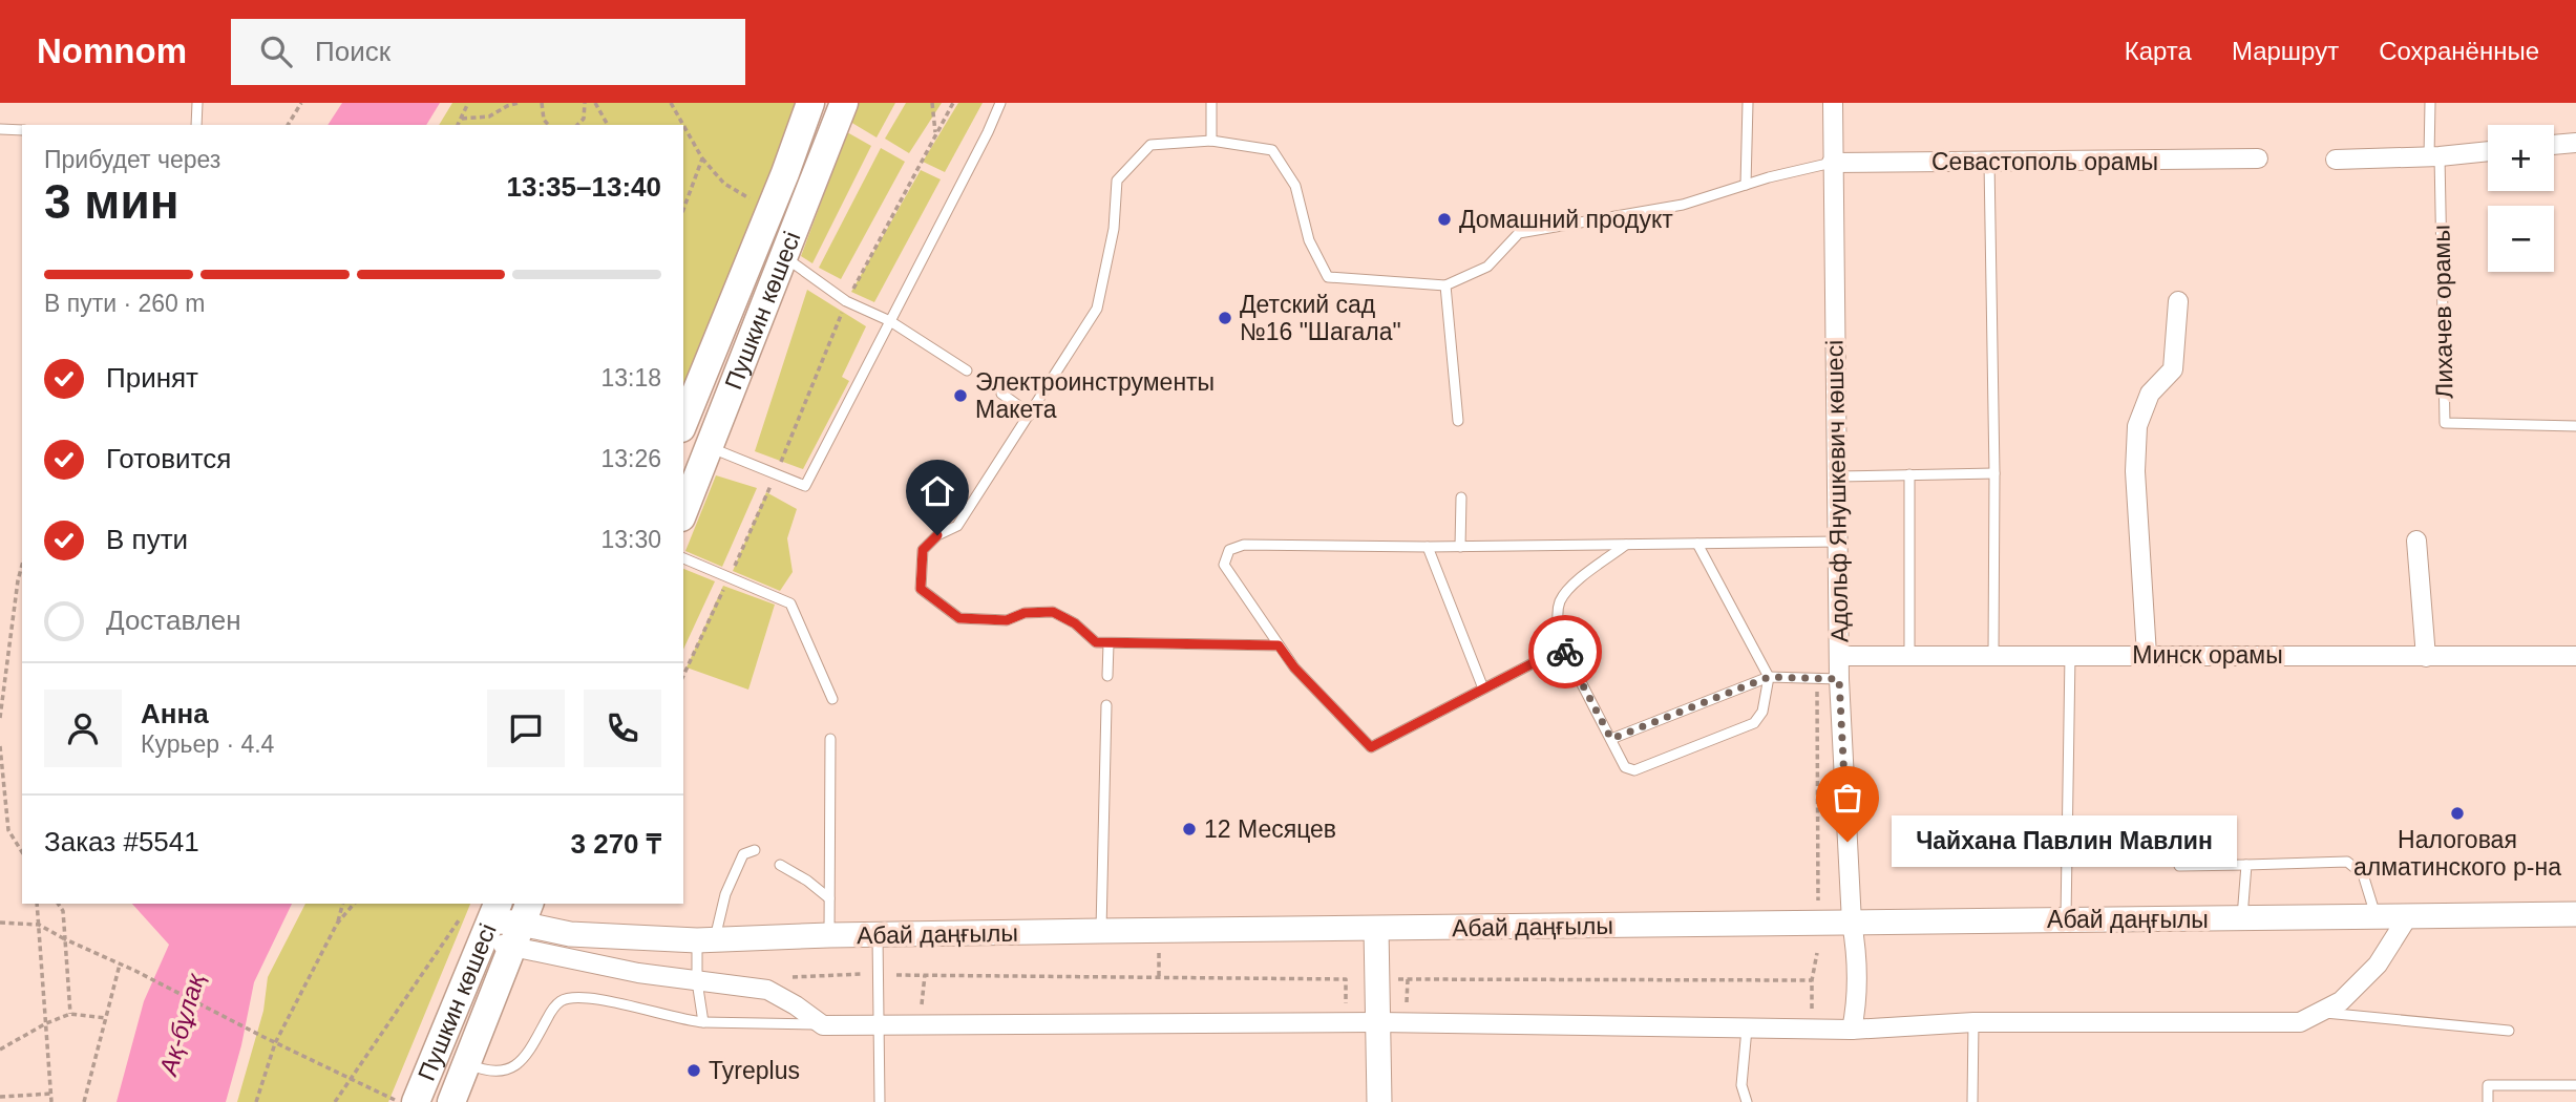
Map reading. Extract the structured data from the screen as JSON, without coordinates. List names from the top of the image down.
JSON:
{
  "streets": {
    "main road": ["Пушкин көшесі"],
    "street": [
      "Севастополь орамы",
      "Адольф Янушкевич көшесі",
      "Минск орамы",
      "Абай даңғылы"
    ],
    "lane": ["Лихачев орамы"]
  },
  "crossings": [
    ["Севастополь орамы", "Адольф Янушкевич көшесі"],
    ["Пушкин көшесі", "Абай даңғылы"],
    ["Адольф Янушкевич көшесі", "Минск орамы"],
    ["Адольф Янушкевич көшесі", "Абай даңғылы"]
  ],
  "water": ["Ақ-бұлақ"],
  "places": [
    "Домашний продукт",
    "Детский сад №16 \"Шагала\"",
    "Электроинструменты Макета",
    "Налоговая алматинского р-на",
    "12 Месяцев",
    "Чайхана Павлин Мавлин",
    "Tyreplus"
  ],
  "page": {
    "header": "Nomnom",
    "search": "Поиск",
    "nav": ["Карта", "Маршрут", "Сохранённые"],
    "map_buttons": ["+", "−"],
    "heading": ["3 мин", "Прибудет через", "13:35–13:40"],
    "panel": [
      "Анна",
      "Курьер · 4.4",
      "Заказ #5541",
      "3 270 ₸"
    ],
    "bar": "В пути · 260 m",
    "list": [
      ["Принят", "13:18"],
      ["Готовится", "13:26"],
      ["В пути", "13:30"],
      "Доставлен"
    ],
    "bubble": "Чайхана Павлин Мавлин"
  }
}
